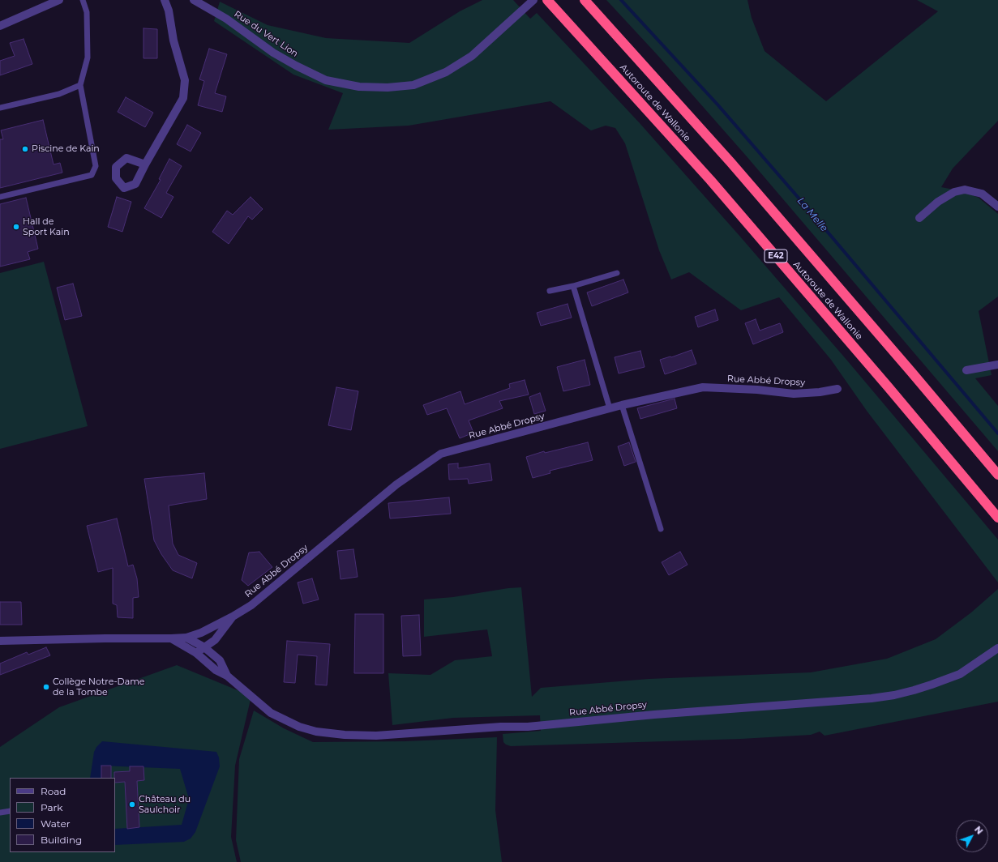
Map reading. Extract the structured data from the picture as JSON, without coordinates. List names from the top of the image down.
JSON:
{
  "streets": {
    "highway": ["Autoroute de Wallonie", "E42"],
    "street": ["Rue du Vert Lion", "Rue Abbé Dropsy"]
  },
  "water": ["La Melle"],
  "places": [
    "Piscine de Kain",
    "Hall de Sport Kain",
    "Collège Notre-Dame de la Tombe",
    "Château du Saulchoir"
  ],
  "legend": [
    "Road",
    "Park",
    "Water",
    "Building"
  ],
  "north": "top right"
}
